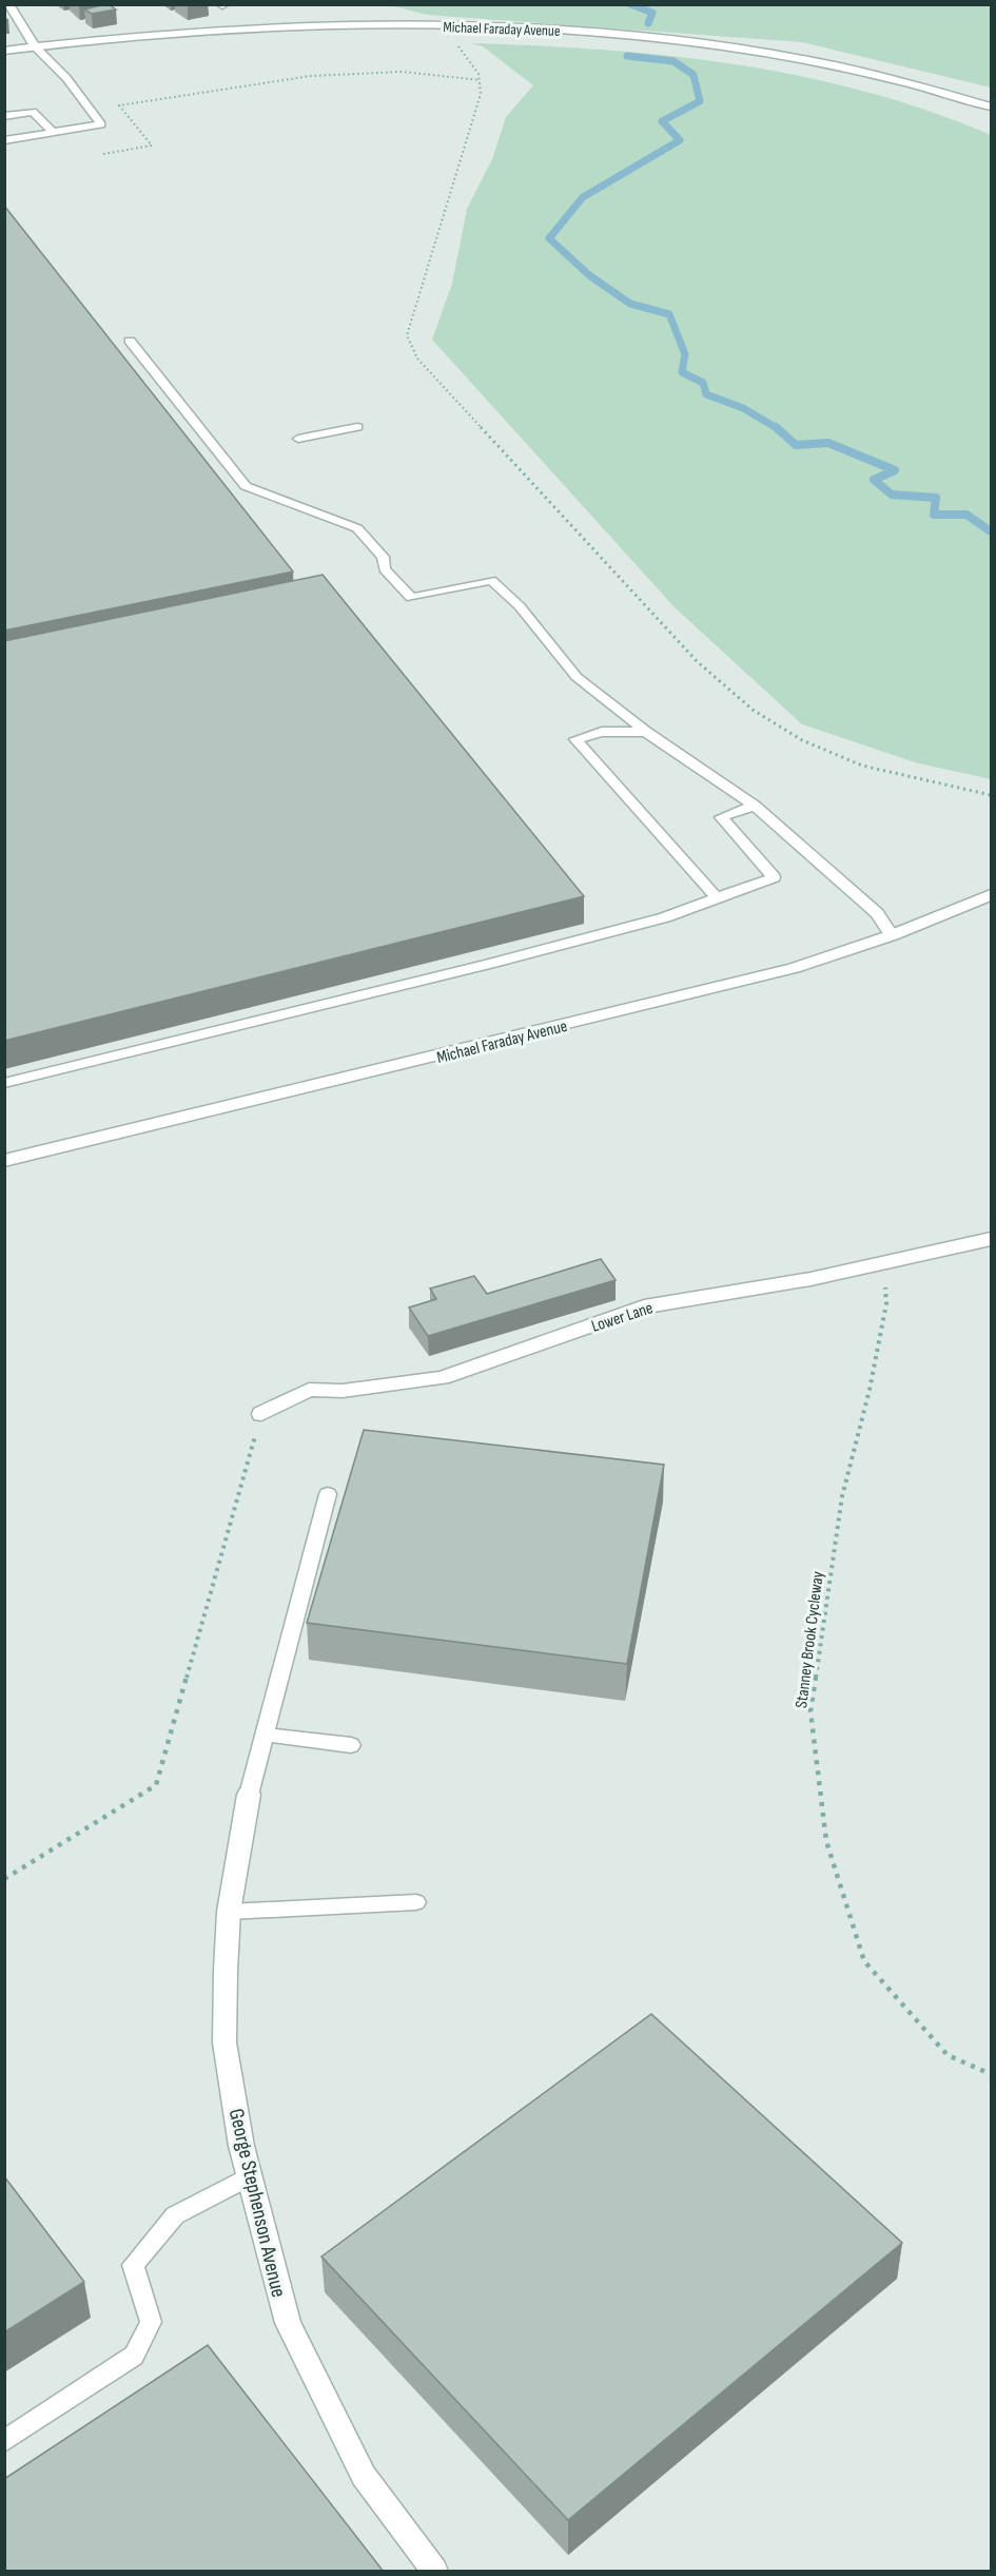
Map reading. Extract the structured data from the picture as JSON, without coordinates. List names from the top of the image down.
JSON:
{
  "streets": {
    "street": ["Michael Faraday Avenue", "Lower Lane", "George Stephenson Avenue"],
    "path": ["Stanney Brook Cycleway"]
  },
  "crossings": [
    ["Lower Lane", "Stanney Brook Cycleway"]
  ]
}
